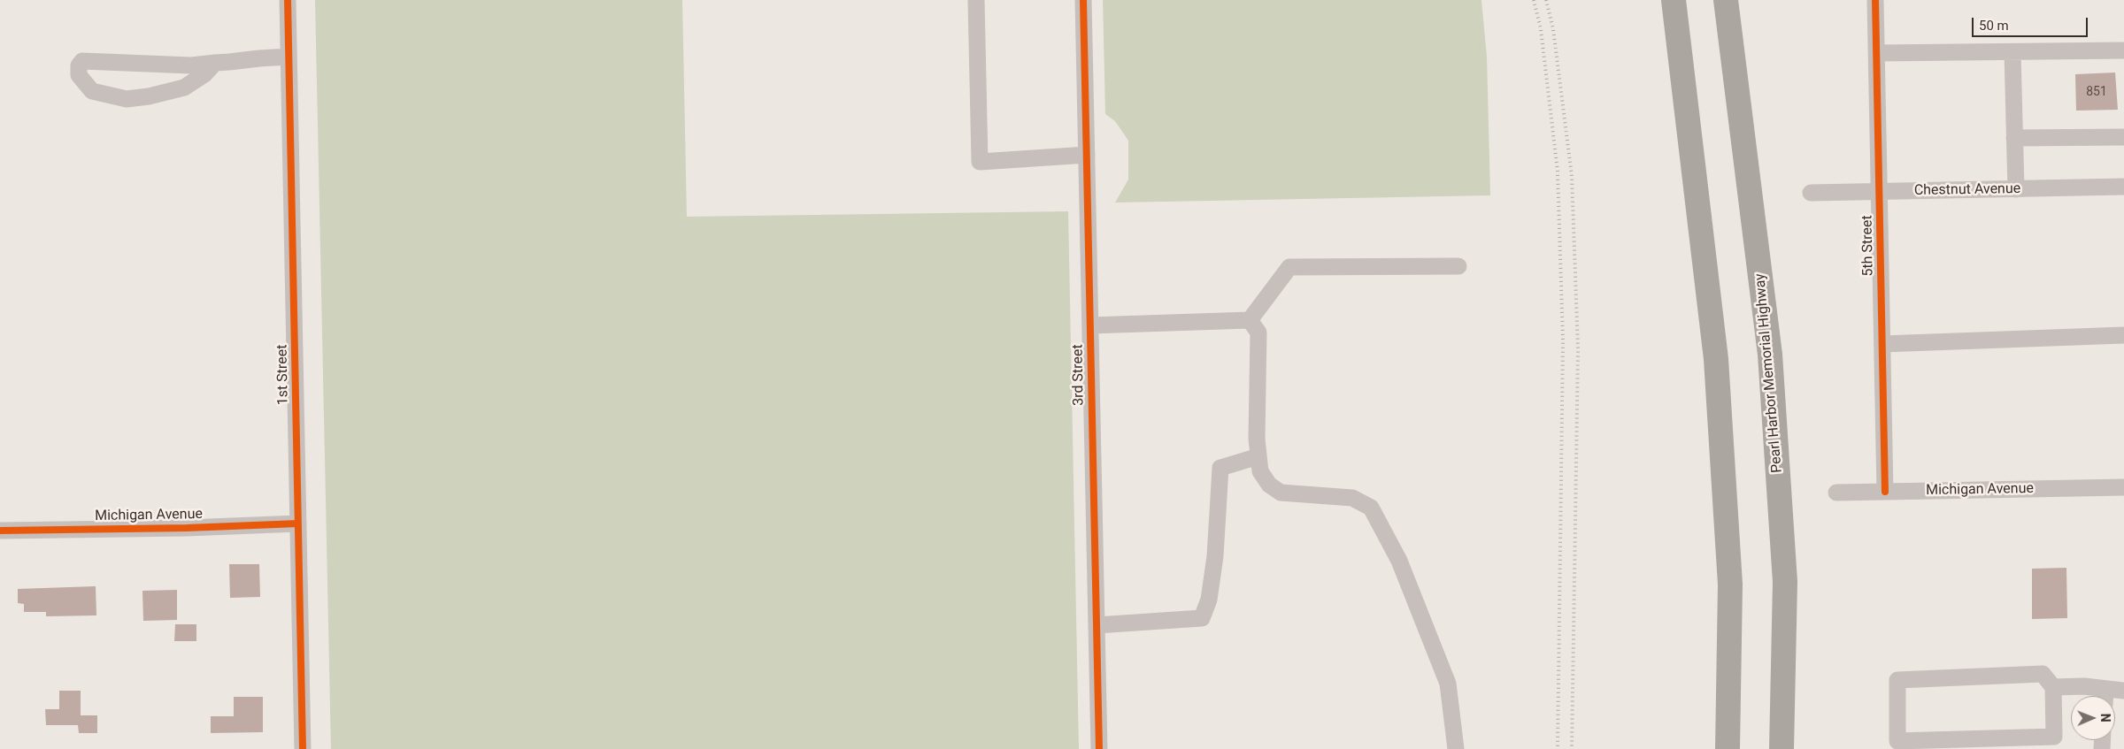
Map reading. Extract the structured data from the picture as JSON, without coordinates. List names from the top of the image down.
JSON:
{
  "streets": {
    "highway": ["Pearl Harbor Memorial Highway"],
    "street": [
      "Chestnut Avenue",
      "5th Street",
      "1st Street",
      "3rd Street",
      "Michigan Avenue"
    ]
  },
  "crossings": [
    ["Chestnut Avenue", "5th Street"],
    ["5th Street", "Michigan Avenue"],
    ["1st Street", "Michigan Avenue"]
  ],
  "house_numbers": ["851"],
  "scale_bar": "50 m",
  "north": "right"
}
